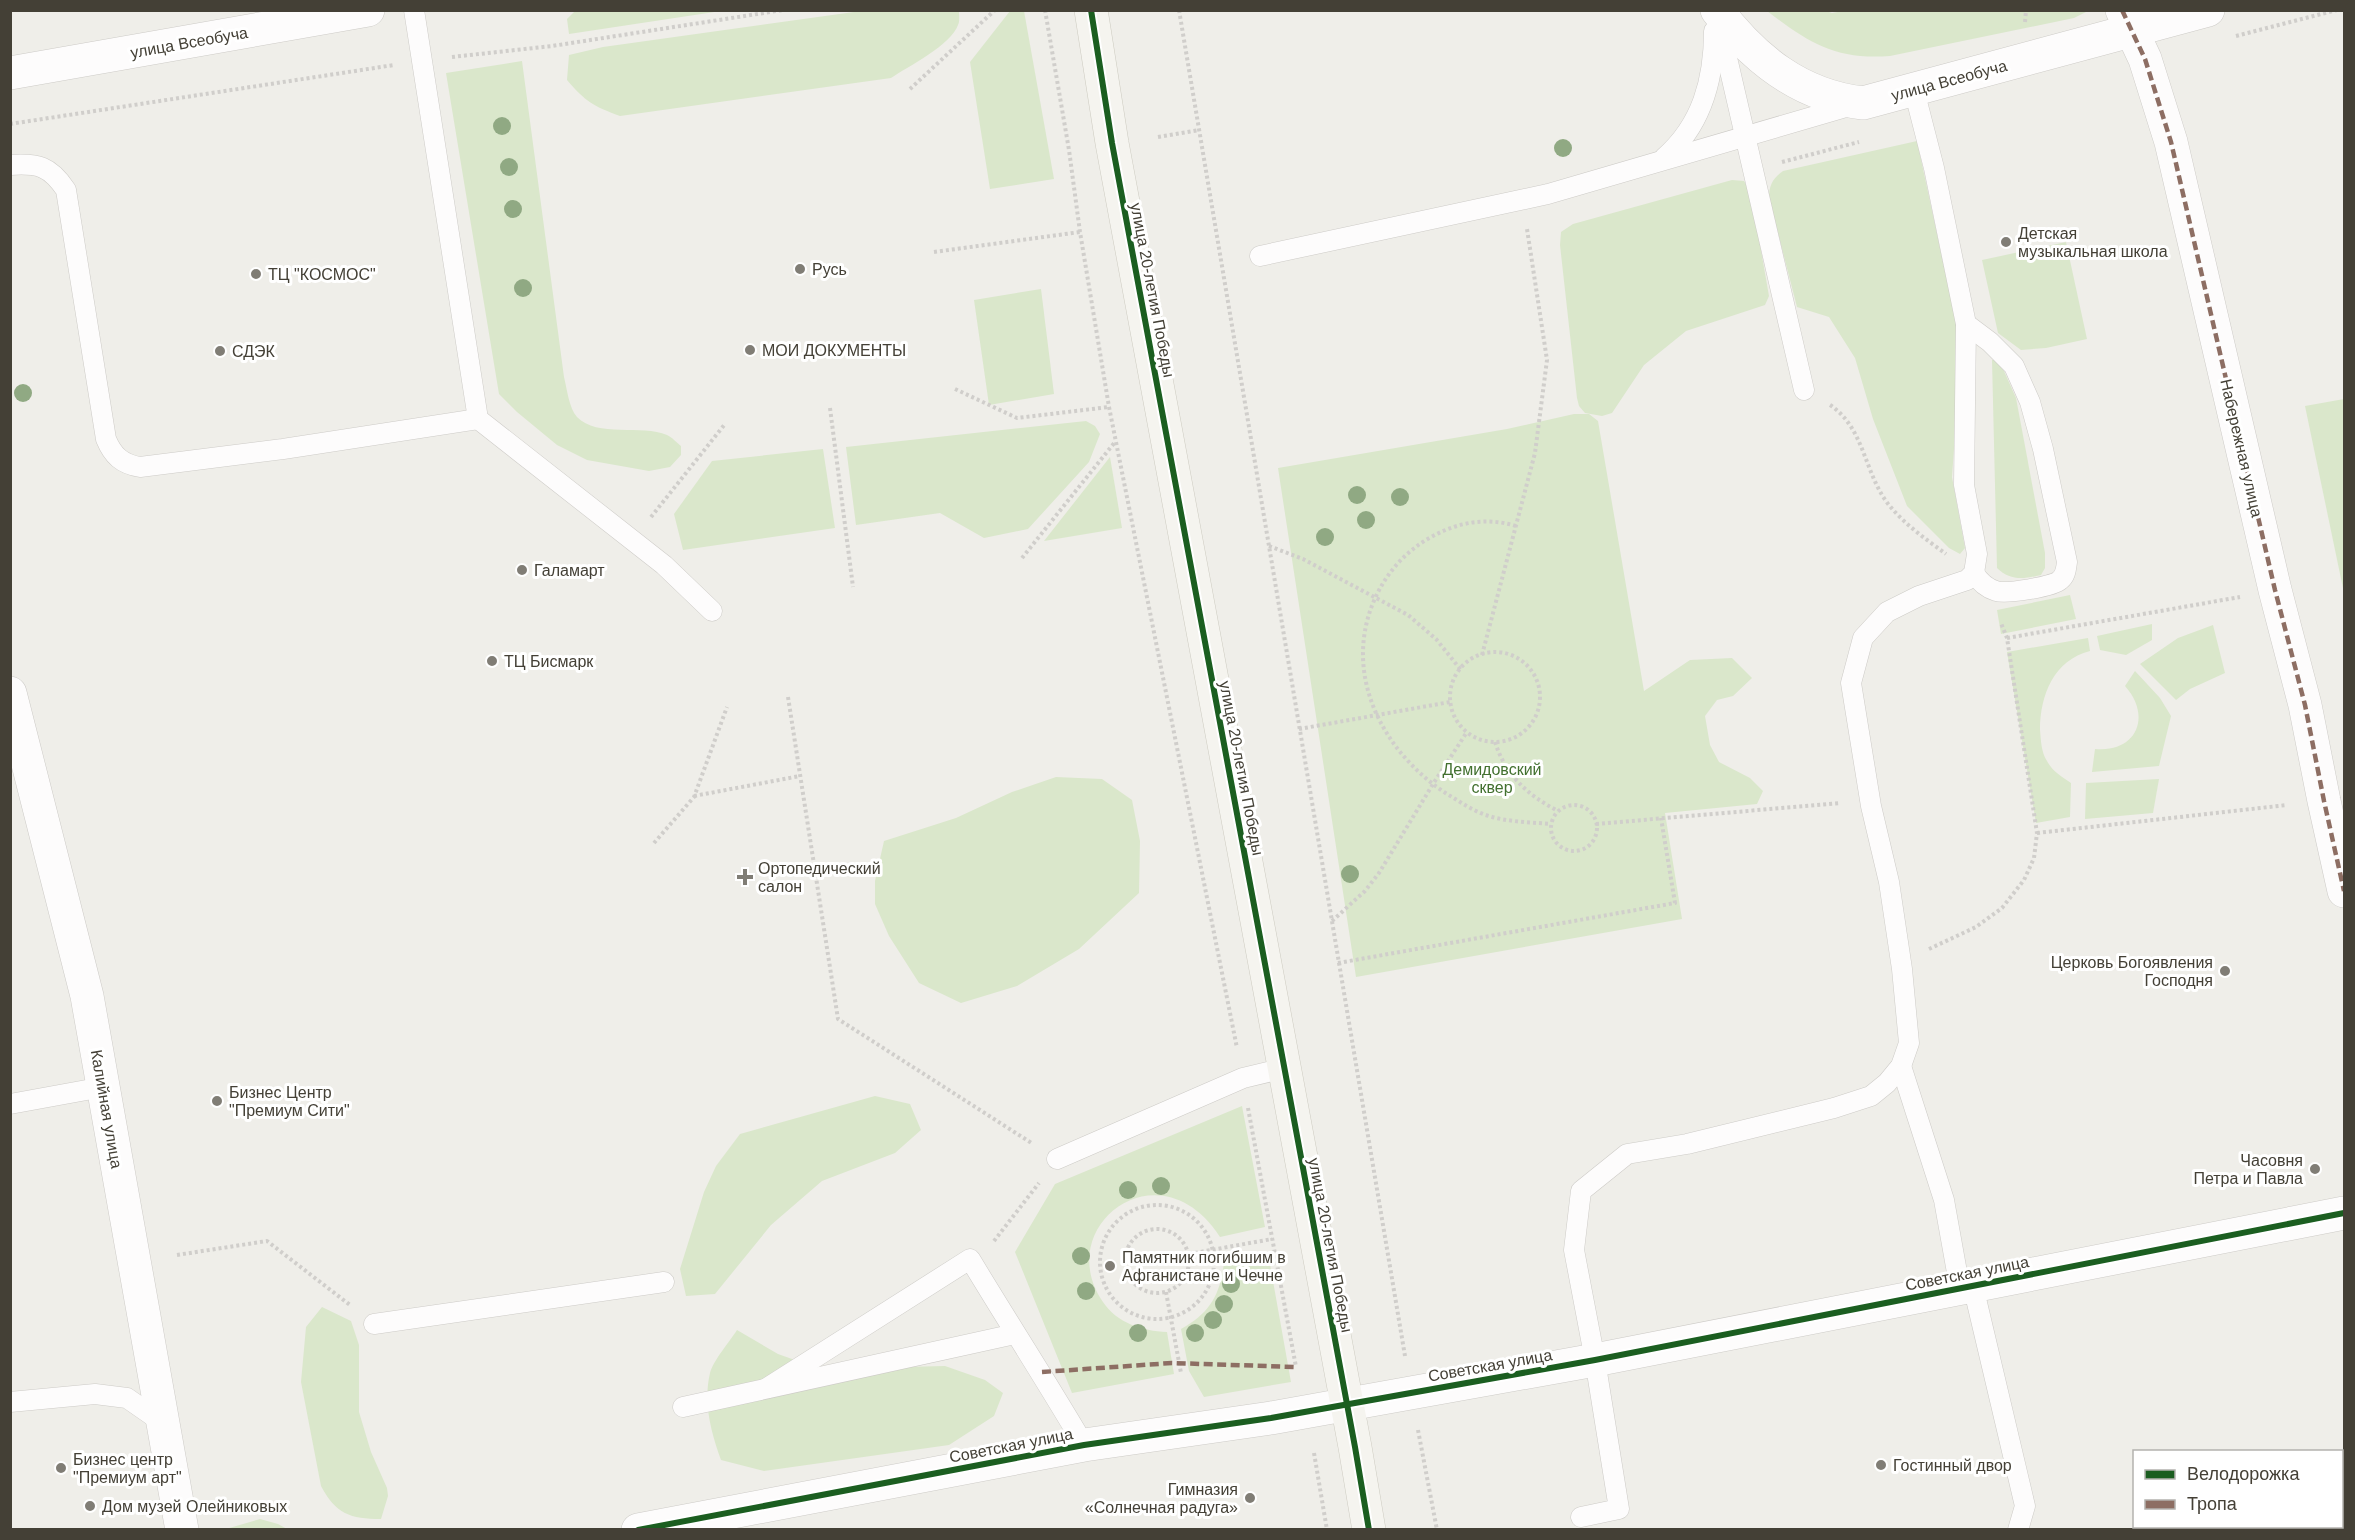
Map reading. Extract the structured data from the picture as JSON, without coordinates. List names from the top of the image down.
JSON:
{
  "streets": {
    "street": [
      "улица Всеобуча",
      "улица 20-летия Победы",
      "Набережная улица",
      "Калийная улица",
      "Советская улица"
    ]
  },
  "crossings": [
    ["улица Всеобуча", "Набережная улица"],
    ["улица 20-летия Победы", "Советская улица"]
  ],
  "parks": ["Демидовский сквер"],
  "places": {
    "other": [
      "Детская музыкальная школа",
      "Русь",
      "ТЦ \"КОСМОС\"",
      "МОИ ДОКУМЕНТЫ",
      "СДЭК",
      "Галамарт",
      "ТЦ Бисмарк",
      "Церковь Богоявления Господня",
      "Бизнес Центр \"Премиум Сити\"",
      "Часовня Петра и Павла",
      "Памятник погибшим в Афганистане и Чечне",
      "Гостинный двор",
      "Бизнес центр \"Премиум арт\"",
      "Гимназия «Солнечная радуга»",
      "Дом музей Олейниковых"
    ],
    "health": ["Ортопедический салон"]
  },
  "legend": ["Велодорожка", "Тропа"]
}
